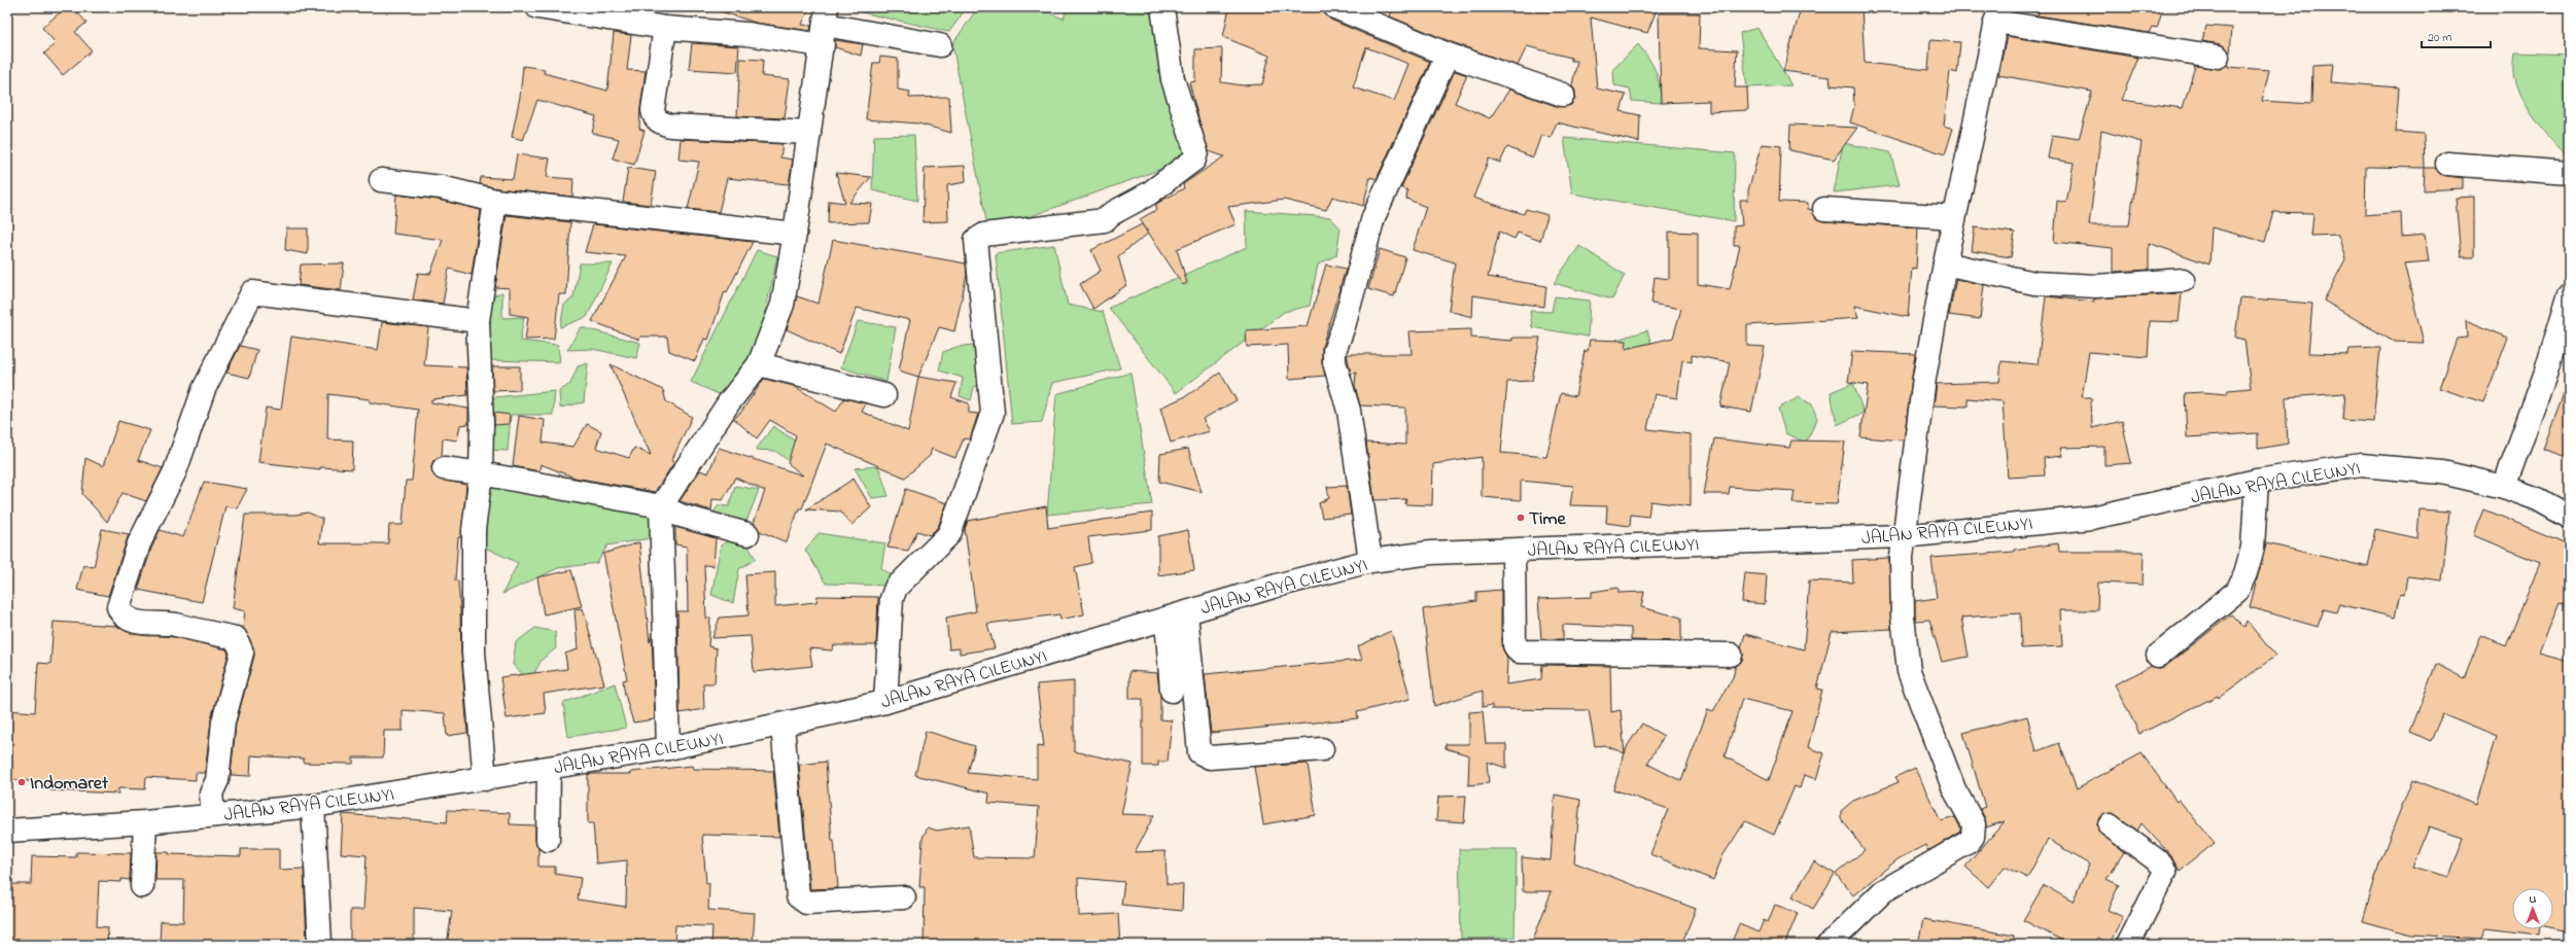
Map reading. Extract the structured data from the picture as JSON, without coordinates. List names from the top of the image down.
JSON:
{
  "streets": {
    "main road": ["JALAN RAYA CILEUNYI"]
  },
  "places": ["Time", "Indomaret"],
  "scale_bar": "20 m",
  "north": "top"
}
